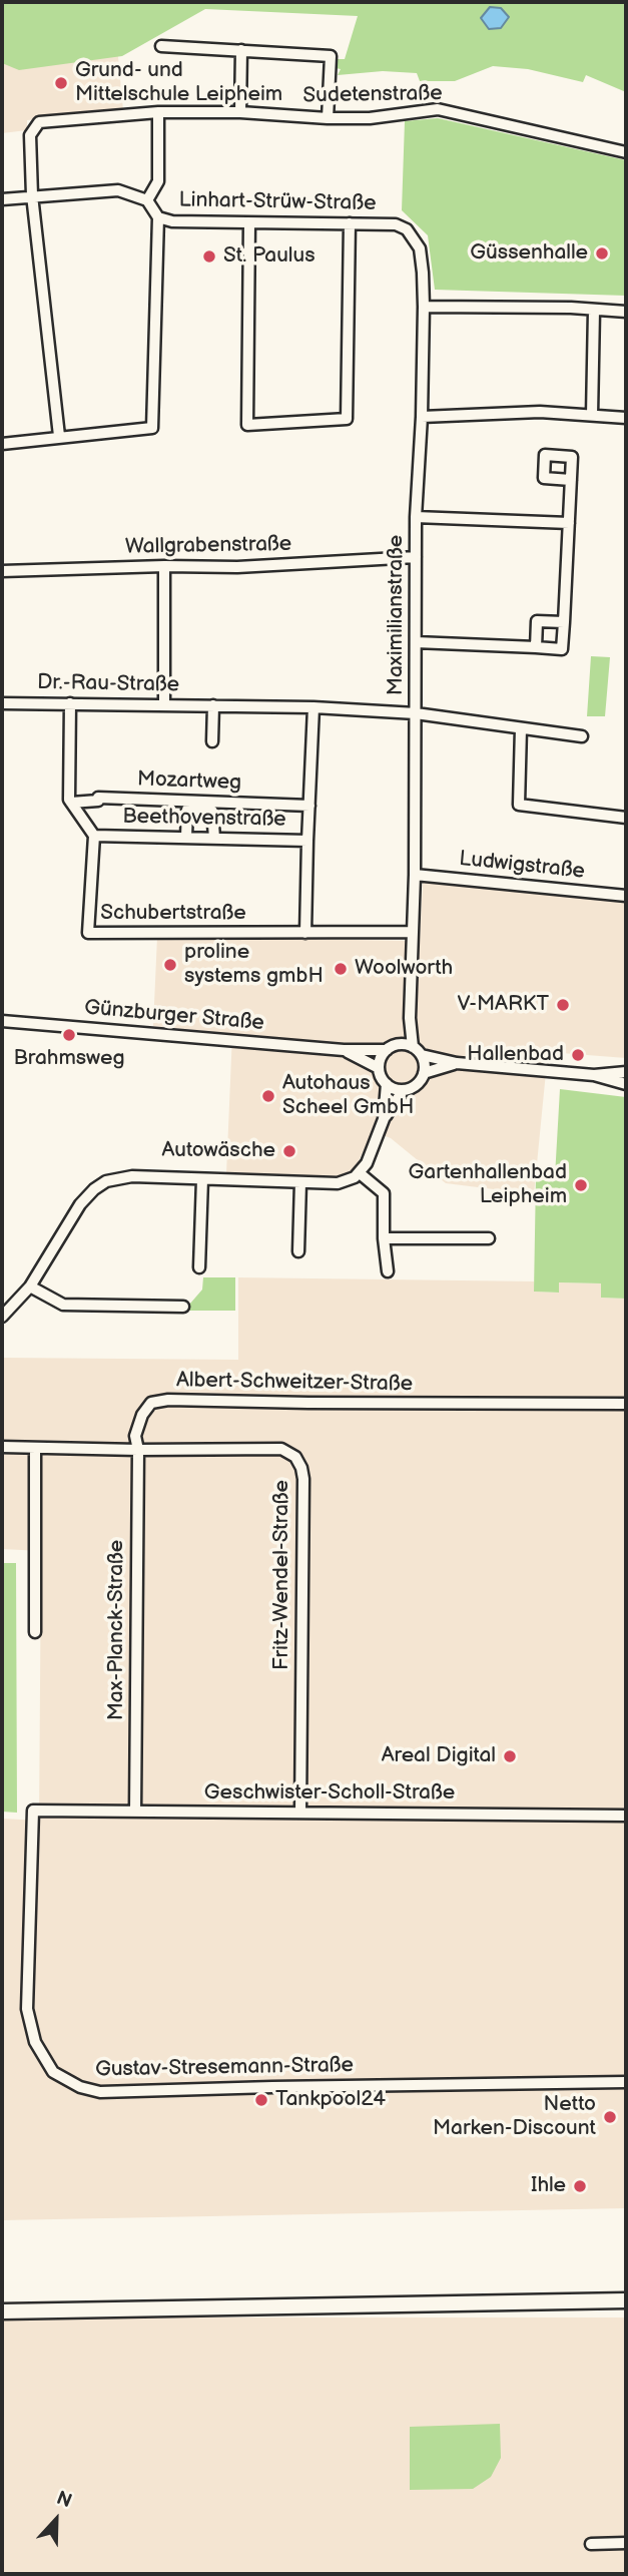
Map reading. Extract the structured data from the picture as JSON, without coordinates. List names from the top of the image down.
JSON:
{
  "streets": {
    "street": [
      "Sudetenstraße",
      "Linhart-Strüw-Straße",
      "Wallgrabenstraße",
      "Maximilianstraße",
      "Dr.-Rau-Straße",
      "Mozartweg",
      "Beethovenstraße",
      "Ludwigstraße",
      "Schubertstraße",
      "Günzburger Straße",
      "Albert-Schweitzer-Straße",
      "Fritz-Wendel-Straße",
      "Max-Planck-Straße",
      "Geschwister-Scholl-Straße",
      "Gustav-Stresemann-Straße"
    ]
  },
  "crossings": [
    ["Linhart-Strüw-Straße", "Maximilianstraße"],
    ["Wallgrabenstraße", "Maximilianstraße"],
    ["Maximilianstraße", "Dr.-Rau-Straße"],
    ["Maximilianstraße", "Ludwigstraße"],
    ["Maximilianstraße", "Schubertstraße"],
    ["Maximilianstraße", "Günzburger Straße"],
    ["Dr.-Rau-Straße", "Beethovenstraße"],
    ["Mozartweg", "Beethovenstraße"],
    ["Beethovenstraße", "Schubertstraße"],
    ["Albert-Schweitzer-Straße", "Fritz-Wendel-Straße"],
    ["Albert-Schweitzer-Straße", "Max-Planck-Straße"],
    ["Fritz-Wendel-Straße", "Max-Planck-Straße"],
    ["Fritz-Wendel-Straße", "Geschwister-Scholl-Straße"],
    ["Max-Planck-Straße", "Geschwister-Scholl-Straße"],
    ["Geschwister-Scholl-Straße", "Gustav-Stresemann-Straße"]
  ],
  "places": [
    "Grund- und Mittelschule Leipheim",
    "Güssenhalle",
    "St. Paulus",
    "proline systems gmbH",
    "Woolworth",
    "V-MARKT",
    "Brahmsweg",
    "Hallenbad",
    "Autohaus Scheel GmbH",
    "Autowäsche",
    "Gartenhallenbad Leipheim",
    "Areal Digital",
    "Tankpool24",
    "Netto Marken-Discount",
    "Ihle"
  ],
  "north": "top"
}
